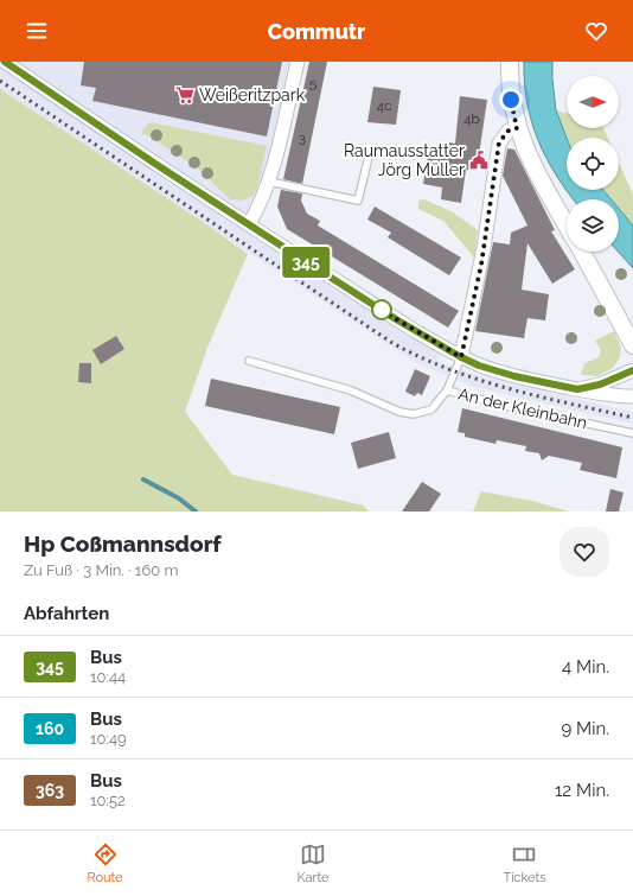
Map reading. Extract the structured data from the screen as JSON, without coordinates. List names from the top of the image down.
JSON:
{
  "streets": {
    "street": ["An der Kleinbahn"]
  },
  "places": {
    "supermarket": ["Weißeritzpark"],
    "public building": ["Raumausstatter Jörg Müller"]
  },
  "lines": ["bus line 345"],
  "house_numbers": [
    "5",
    "4c",
    "4b",
    "3"
  ],
  "north": "right",
  "page": {
    "header": "Commutr",
    "on_map": "345",
    "heading": [
      ["Hp Coßmannsdorf", "Zu Fuß · 3 Min. · 160 m"],
      "Abfahrten"
    ],
    "list": [
      {
        "mark": "345",
        "name": "Bus",
        "note": "10:44",
        "value": "4 Min."
      },
      {
        "mark": "160",
        "name": "Bus",
        "note": "10:49",
        "value": "9 Min."
      },
      {
        "mark": "363",
        "name": "Bus",
        "note": "10:52",
        "value": "12 Min."
      }
    ],
    "tabs": ["Route", "Karte", "Tickets"]
  }
}
